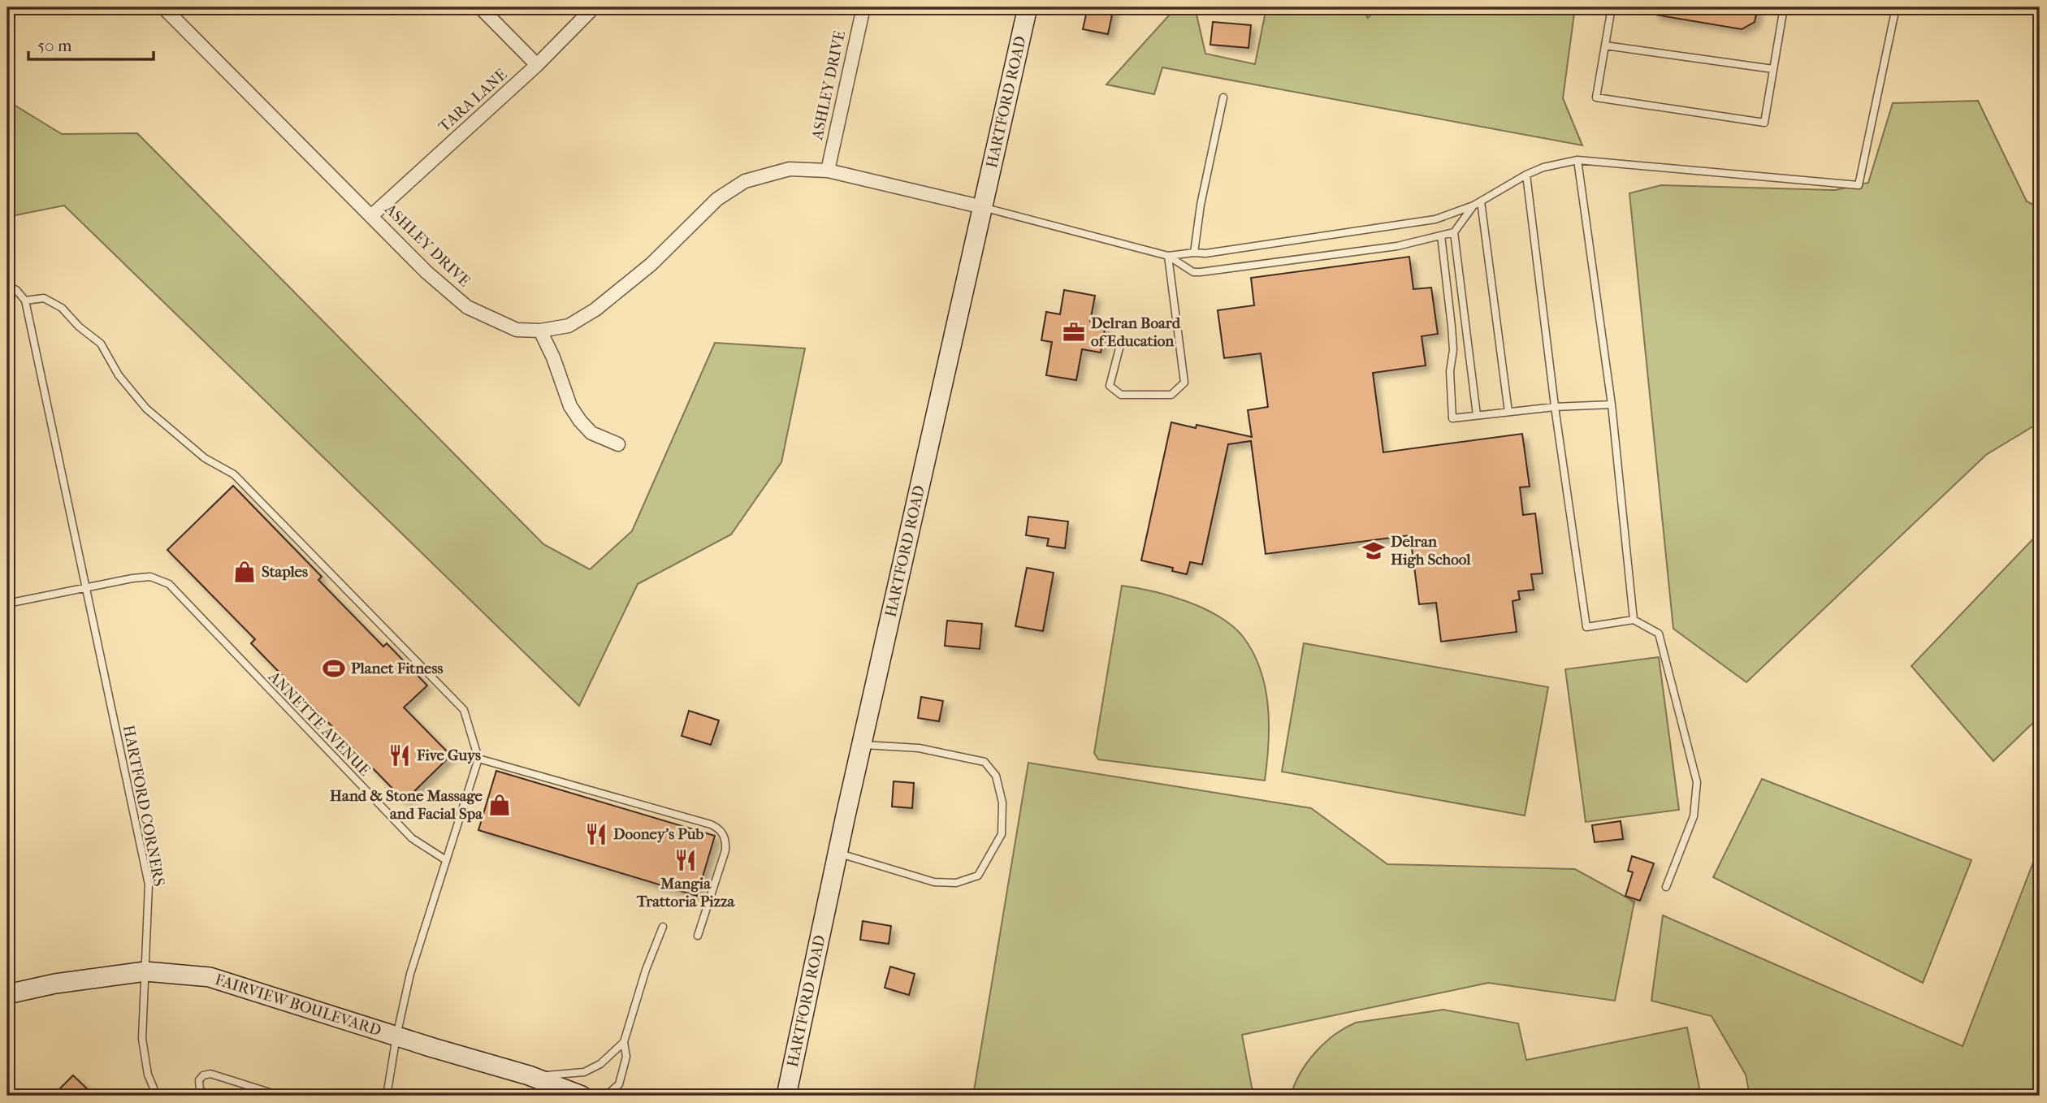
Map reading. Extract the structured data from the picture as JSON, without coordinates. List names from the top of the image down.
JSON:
{
  "streets": {
    "main road": ["HARTFORD ROAD", "FAIRVIEW BOULEVARD"],
    "street": ["ASHLEY DRIVE", "TARA LANE"],
    "lane": ["ANNETTE AVENUE", "HARTFORD CORNERS"]
  },
  "crossings": [
    ["ASHLEY DRIVE", "TARA LANE"],
    ["ASHLEY DRIVE", "HARTFORD ROAD"],
    ["ANNETTE AVENUE", "HARTFORD CORNERS"],
    ["HARTFORD CORNERS", "FAIRVIEW BOULEVARD"]
  ],
  "places": {
    "office": ["Delran Board of Education"],
    "school or university": ["Delran High School"],
    "shop": ["Staples", "Hand & Stone Massage and Facial Spa"],
    "sports": ["Planet Fitness"],
    "restaurant": ["Five Guys", "Dooney's Pub", "Mangia Trattoria Pizza"]
  },
  "scale_bar": "50 m"
}
